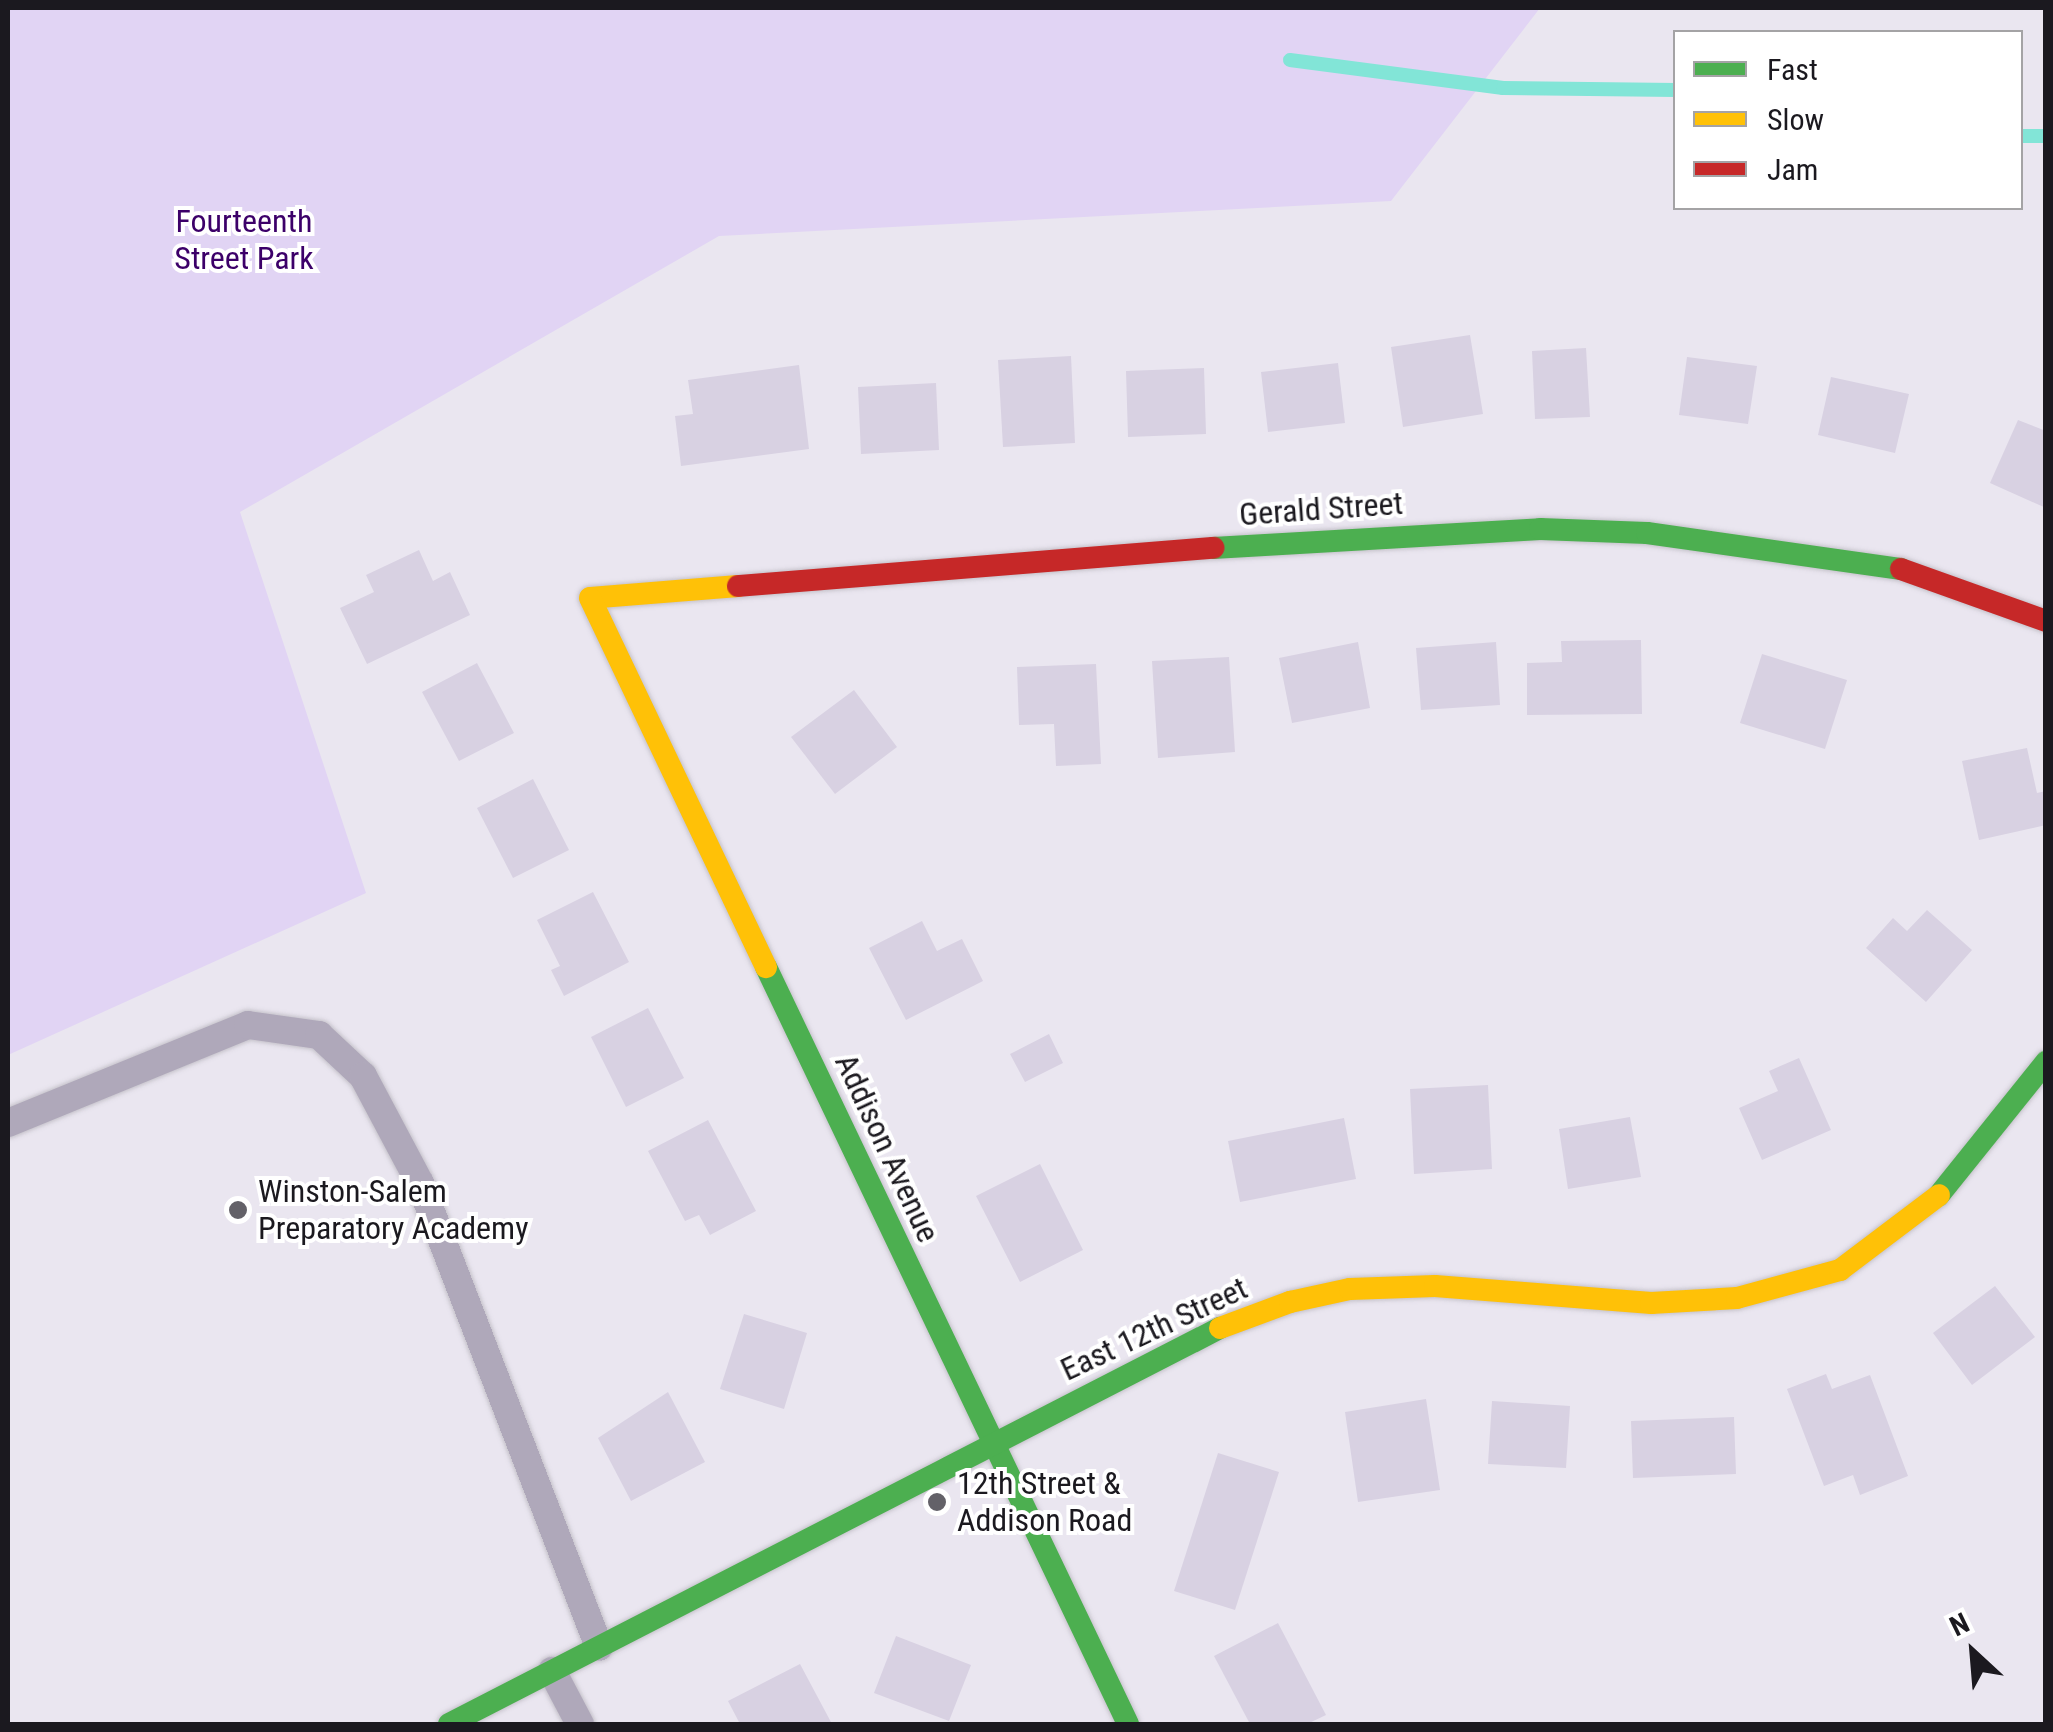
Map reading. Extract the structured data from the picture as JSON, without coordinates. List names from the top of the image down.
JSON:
{
  "streets": {
    "street": ["Gerald Street", "Addison Avenue", "East 12th Street"]
  },
  "crossings": [
    ["Gerald Street", "Addison Avenue"],
    ["Addison Avenue", "East 12th Street"]
  ],
  "parks": ["Fourteenth Street Park"],
  "places": ["Winston-Salem Preparatory Academy", "12th Street & Addison Road"],
  "legend": ["Fast", "Slow", "Jam"],
  "north": "top left"
}
